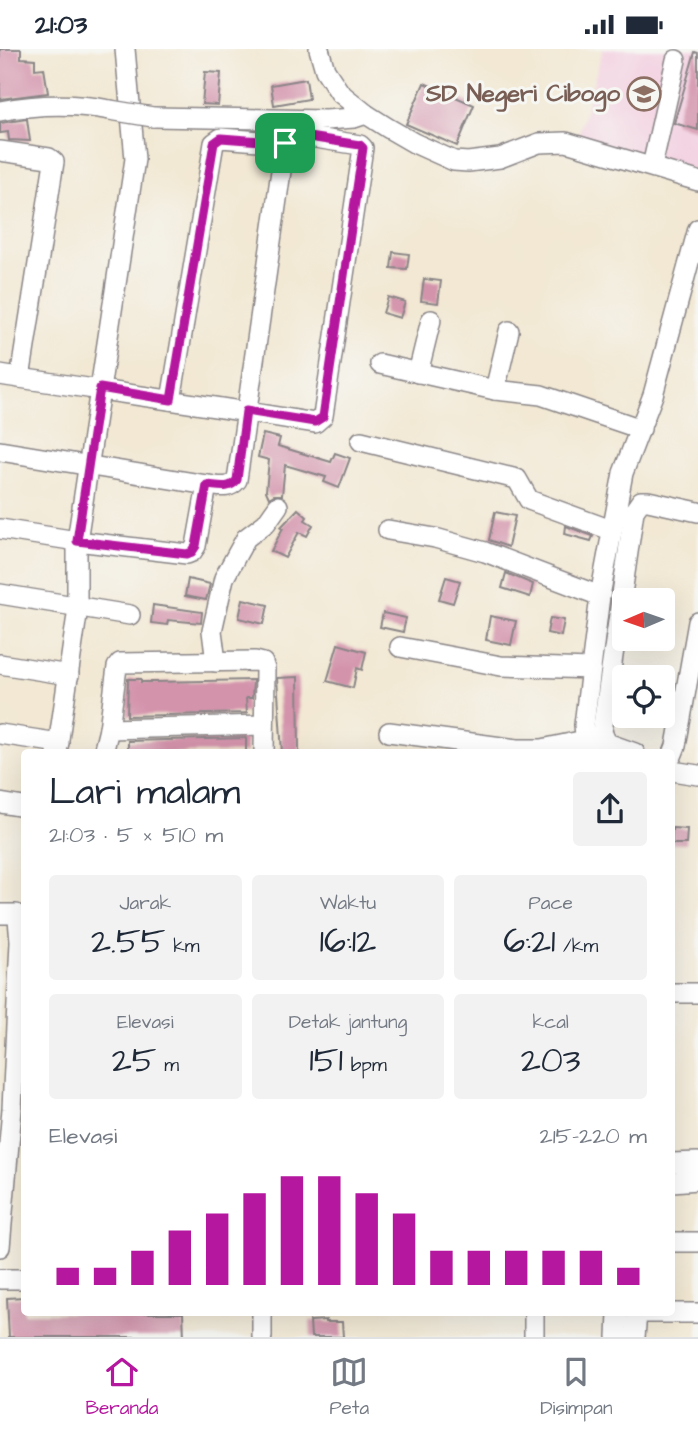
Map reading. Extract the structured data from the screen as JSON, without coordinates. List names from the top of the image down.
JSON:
{
  "places": {
    "school or university": ["SD Negeri Cibogo"]
  },
  "north": "left",
  "page": {
    "status": "21:03",
    "heading": ["Lari malam", "21:03 · 5 × 510 m"],
    "stats": [
      ["Jarak", "2.55 km"],
      ["Waktu", "16:12"],
      ["Pace", "6:21 /km"],
      ["Elevasi", "25 m"],
      ["Detak jantung", "151 bpm"],
      ["kcal", "203"]
    ],
    "chart": ["Elevasi", "215–220 m"],
    "tabs": ["Beranda", "Peta", "Disimpan"]
  }
}
